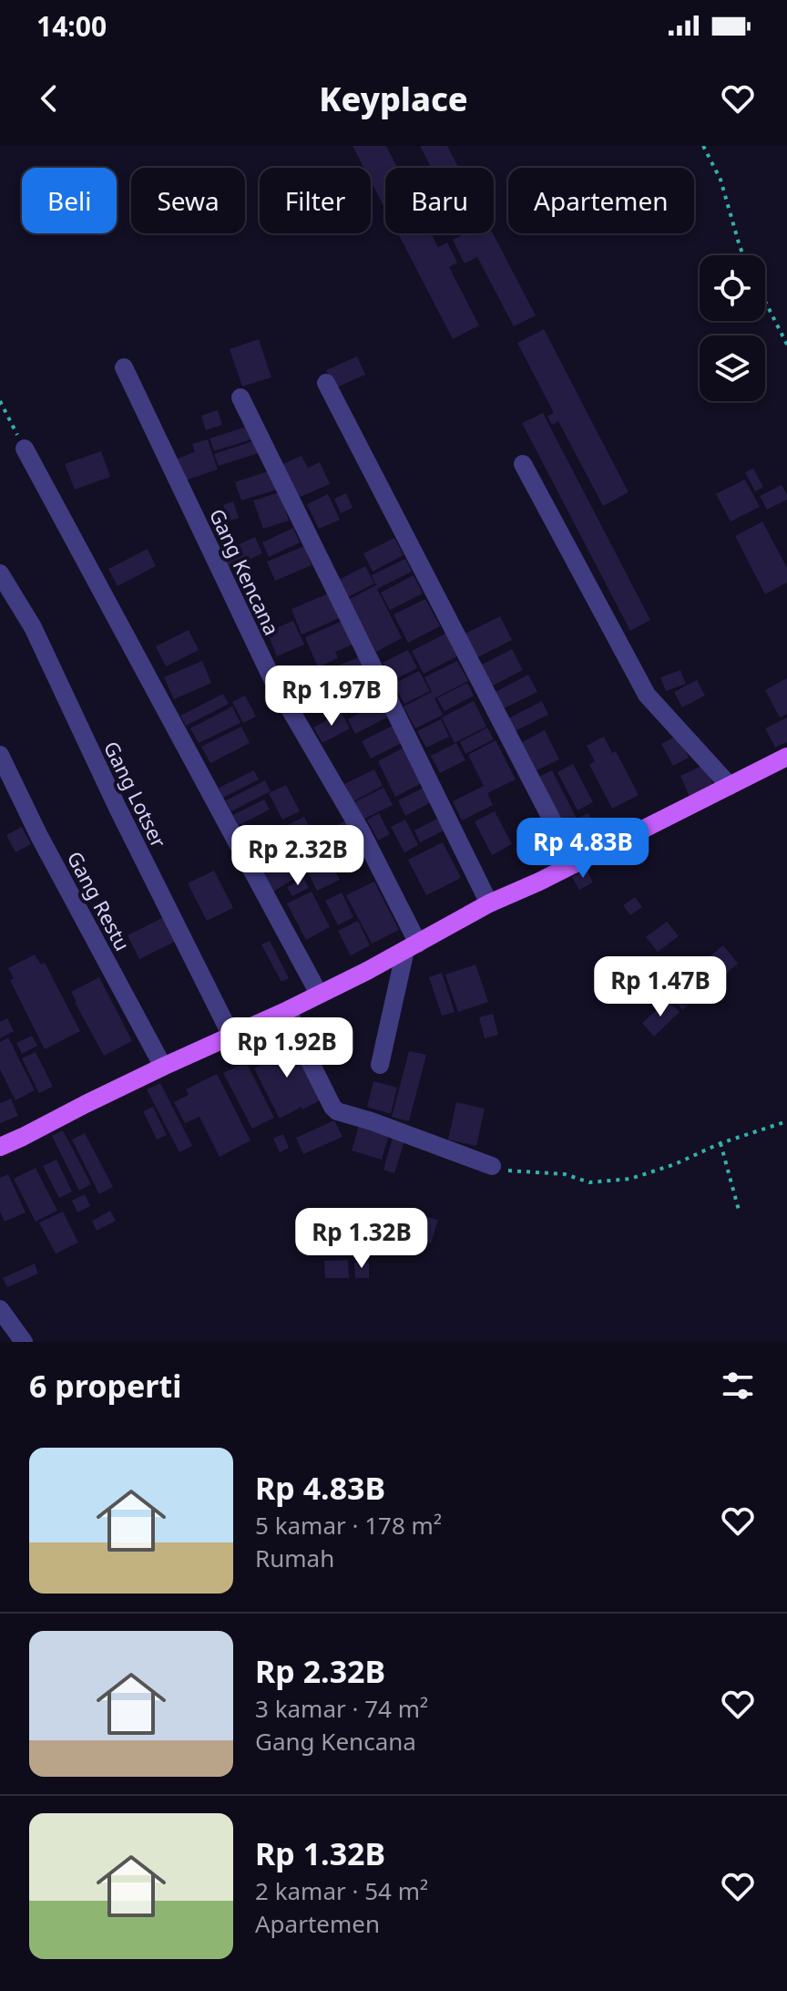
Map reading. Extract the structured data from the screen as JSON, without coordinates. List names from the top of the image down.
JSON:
{
  "streets": {
    "street": ["Gang Kencana", "Gang Lotser", "Gang Restu"]
  },
  "page": {
    "status": "14:00",
    "header": "Keyplace",
    "chip": [
      "Beli",
      "Sewa",
      "Filter",
      "Baru",
      "Apartemen"
    ],
    "price": [
      "Rp 1.97B",
      "Rp 4.83B",
      "Rp 2.32B",
      "Rp 1.47B",
      "Rp 1.92B",
      "Rp 1.32B"
    ],
    "heading": "6 properti",
    "list": [
      {
        "name": "Rp 4.83B",
        "note": "5 kamar · 178 m² · Rumah"
      },
      {
        "name": "Rp 2.32B",
        "note": "3 kamar · 74 m² · Gang Kencana"
      },
      {
        "name": "Rp 1.32B",
        "note": "2 kamar · 54 m² · Apartemen"
      }
    ]
  }
}
